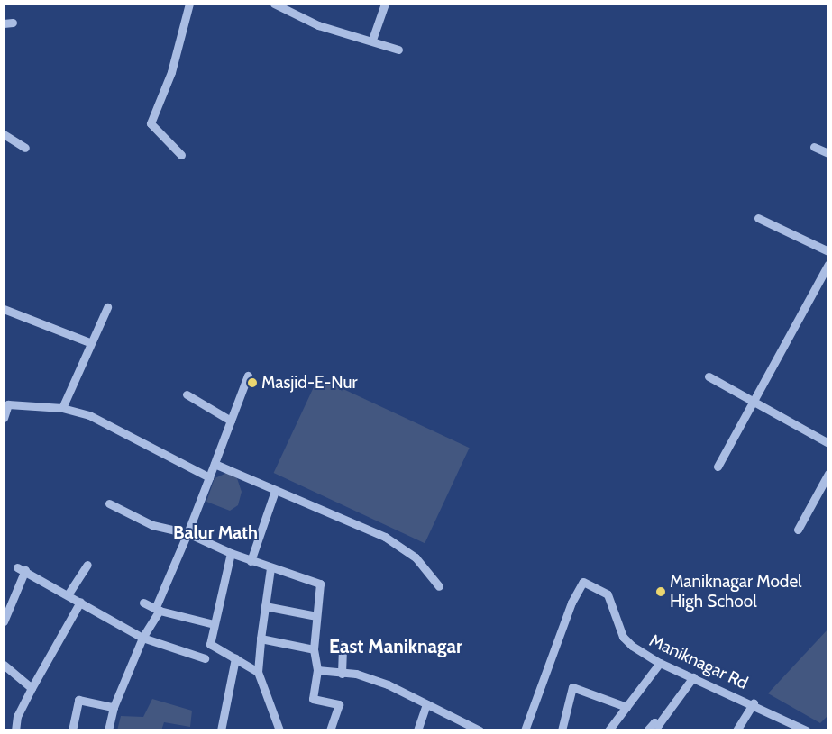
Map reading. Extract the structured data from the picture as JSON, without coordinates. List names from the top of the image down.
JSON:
{
  "streets": {
    "street": ["Maniknagar Rd"]
  },
  "districts": ["Balur Math", "East Maniknagar"],
  "places": ["Masjid-E-Nur", "Maniknagar Model High School"]
}
